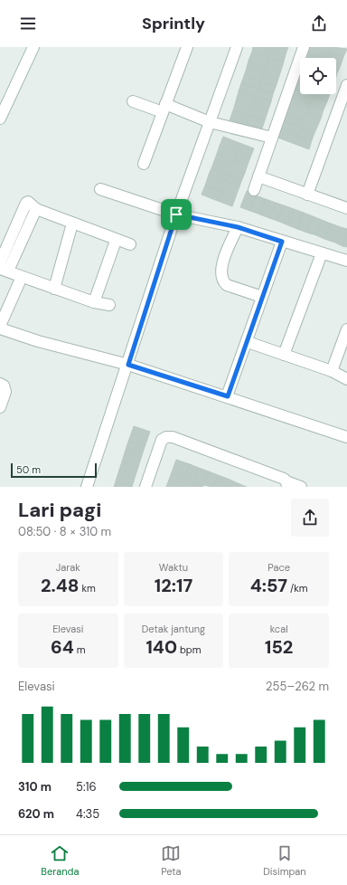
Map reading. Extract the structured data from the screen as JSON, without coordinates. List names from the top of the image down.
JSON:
{
  "scale_bar": "50 m",
  "page": {
    "header": "Sprintly",
    "scale": "50 m",
    "heading": ["Lari pagi", "08:50 · 8 × 310 m"],
    "stats": [
      ["Jarak", "2.48 km"],
      ["Waktu", "12:17"],
      ["Pace", "4:57 /km"],
      ["Elevasi", "64 m"],
      ["Detak jantung", "140 bpm"],
      ["kcal", "152"]
    ],
    "chart": ["Elevasi", "255–262 m"],
    "list": [
      {
        "name": "310 m",
        "note": "5:16"
      },
      {
        "name": "620 m",
        "note": "4:35"
      }
    ],
    "tabs": ["Beranda", "Peta", "Disimpan"]
  }
}
